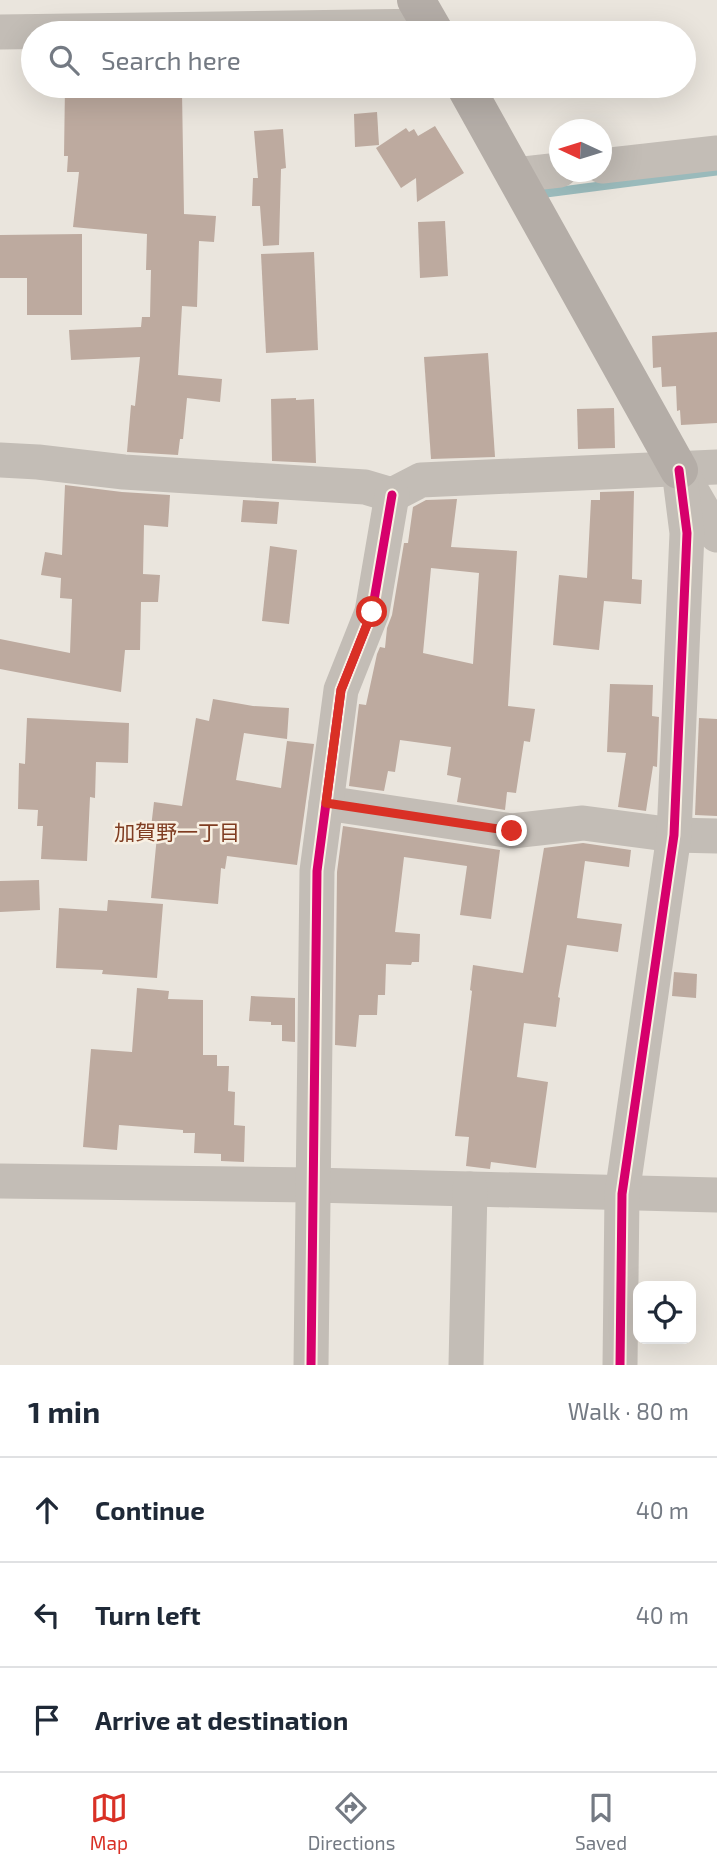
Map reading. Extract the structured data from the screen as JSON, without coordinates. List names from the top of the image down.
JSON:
{
  "districts": ["加賀野一丁目"],
  "north": "left",
  "page": {
    "search": "Search here",
    "heading": ["1 min", "Walk · 80 m"],
    "list": [
      ["Continue", "40 m"],
      ["Turn left", "40 m"],
      "Arrive at destination"
    ],
    "nav": ["Map", "Directions", "Saved"]
  }
}
